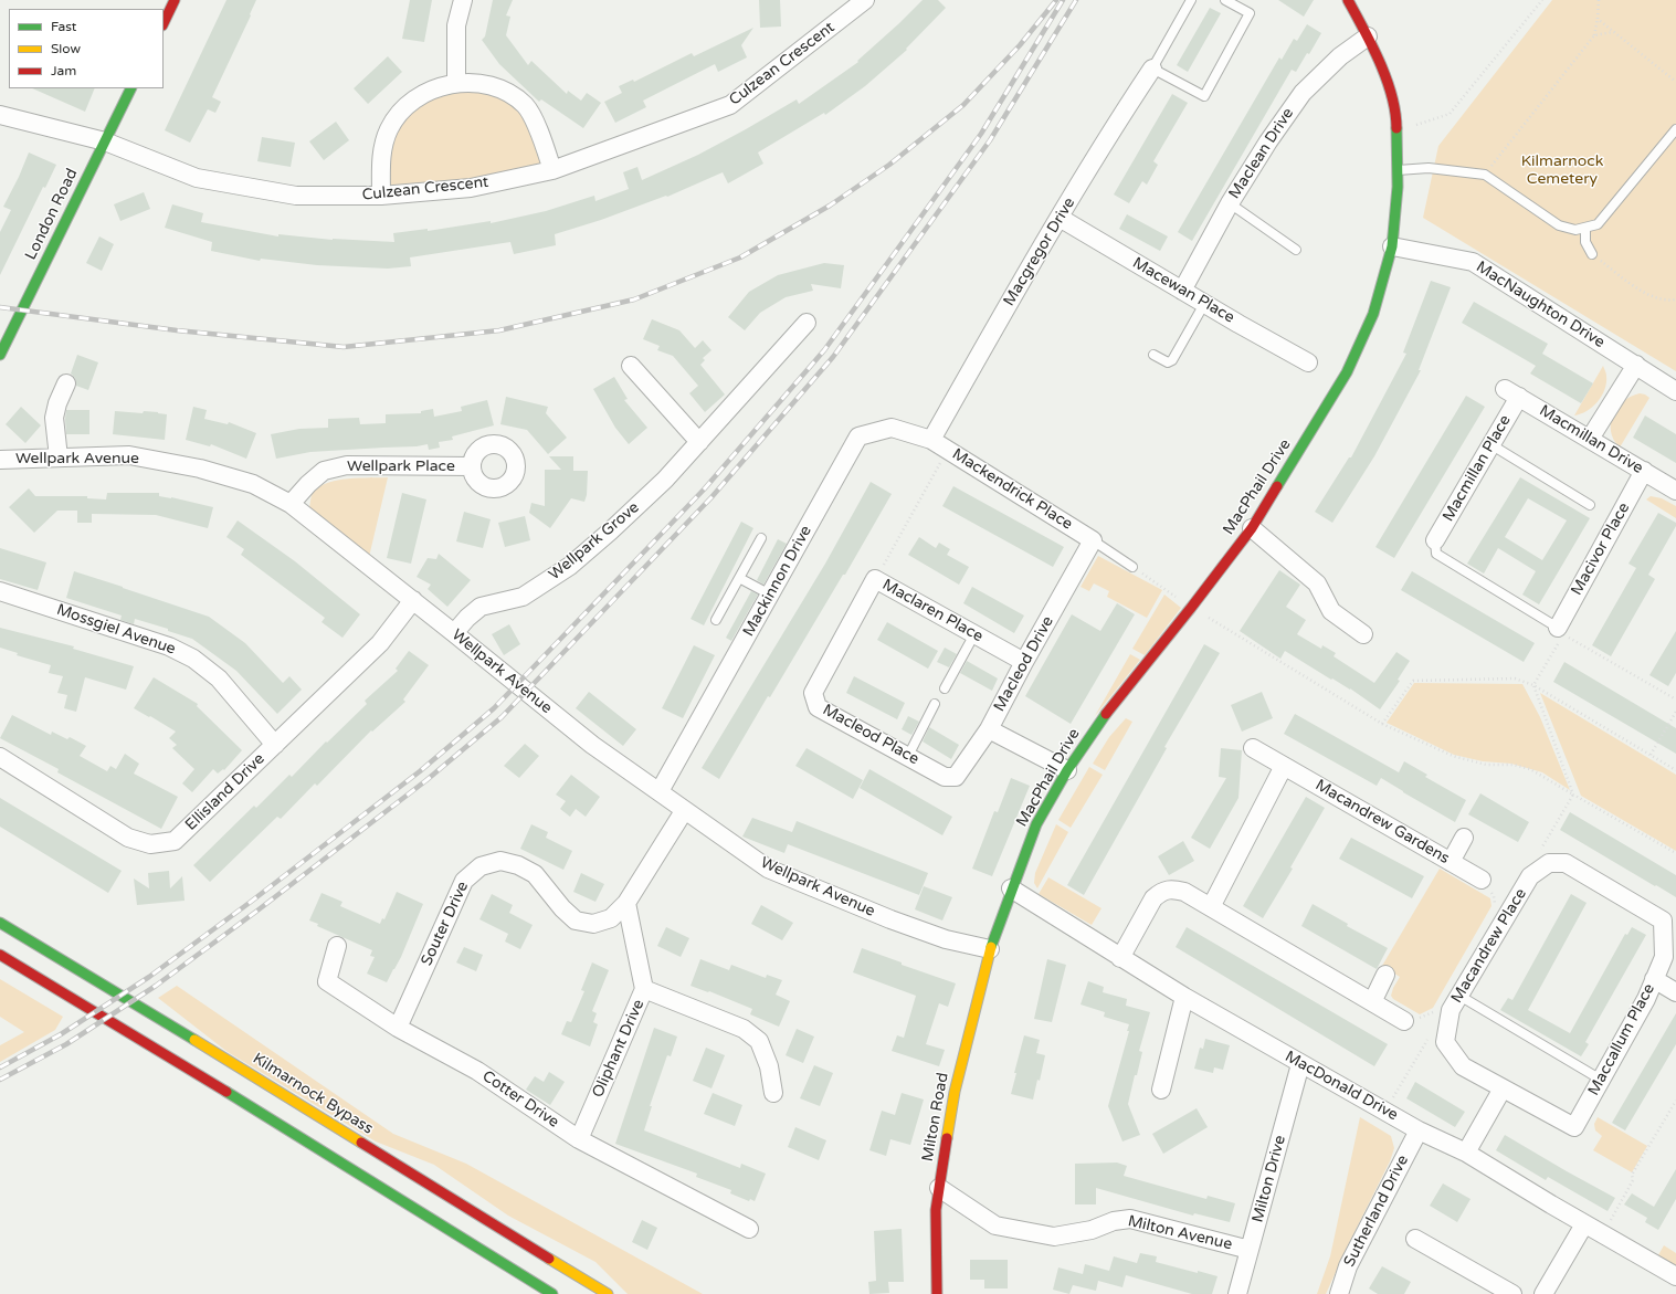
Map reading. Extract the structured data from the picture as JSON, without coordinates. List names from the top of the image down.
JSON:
{
  "streets": {
    "main road": [
      "London Road",
      "MacPhail Drive",
      "Kilmarnock Bypass",
      "Milton Road"
    ],
    "street": [
      "Culzean Crescent",
      "Maclean Drive",
      "Macgregor Drive",
      "Macewan Place",
      "MacNaughton Drive",
      "Macmillan Drive",
      "Wellpark Avenue",
      "Wellpark Place",
      "Macmillan Place",
      "Mackendrick Place",
      "Wellpark Grove",
      "Macivor Place",
      "Mackinnon Drive",
      "Maclaren Place",
      "Mossgiel Avenue",
      "Macleod Drive",
      "Macleod Place",
      "Ellisland Drive",
      "Macandrew Gardens",
      "Souter Drive",
      "Macandrew Place",
      "Maccallum Place",
      "Oliphant Drive",
      "MacDonald Drive",
      "Cotter Drive",
      "Milton Drive",
      "Sutherland Drive",
      "Milton Avenue"
    ]
  },
  "crossings": [
    ["Culzean Crescent", "London Road"],
    ["Maclean Drive", "Macewan Place"],
    ["Maclean Drive", "MacPhail Drive"],
    ["Macgregor Drive", "Macewan Place"],
    ["Macgregor Drive", "Mackendrick Place"],
    ["Macgregor Drive", "Mackinnon Drive"],
    ["MacNaughton Drive", "MacPhail Drive"],
    ["Macmillan Drive", "Macmillan Place"],
    ["Macmillan Drive", "Macivor Place"],
    ["Wellpark Avenue", "Wellpark Place"],
    ["Wellpark Avenue", "MacPhail Drive"],
    ["Wellpark Avenue", "Wellpark Grove"],
    ["Wellpark Avenue", "Mackinnon Drive"],
    ["Wellpark Avenue", "Ellisland Drive"],
    ["Wellpark Avenue", "Souter Drive"],
    ["Wellpark Avenue", "Milton Road"],
    ["MacPhail Drive", "MacDonald Drive"],
    ["MacPhail Drive", "Milton Road"],
    ["Mackendrick Place", "Mackinnon Drive"],
    ["Mackendrick Place", "Macleod Drive"],
    ["Maclaren Place", "Macleod Drive"],
    ["Maclaren Place", "Macleod Place"],
    ["Mossgiel Avenue", "Ellisland Drive"],
    ["Macleod Drive", "Macleod Place"],
    ["Souter Drive", "Oliphant Drive"],
    ["Souter Drive", "Cotter Drive"],
    ["Macandrew Place", "Maccallum Place"],
    ["Oliphant Drive", "Cotter Drive"],
    ["MacDonald Drive", "Milton Drive"],
    ["MacDonald Drive", "Sutherland Drive"],
    ["Milton Road", "Milton Avenue"],
    ["Milton Drive", "Milton Avenue"]
  ],
  "parks": ["Kilmarnock Cemetery"],
  "legend": ["Fast", "Slow", "Jam"]
}
